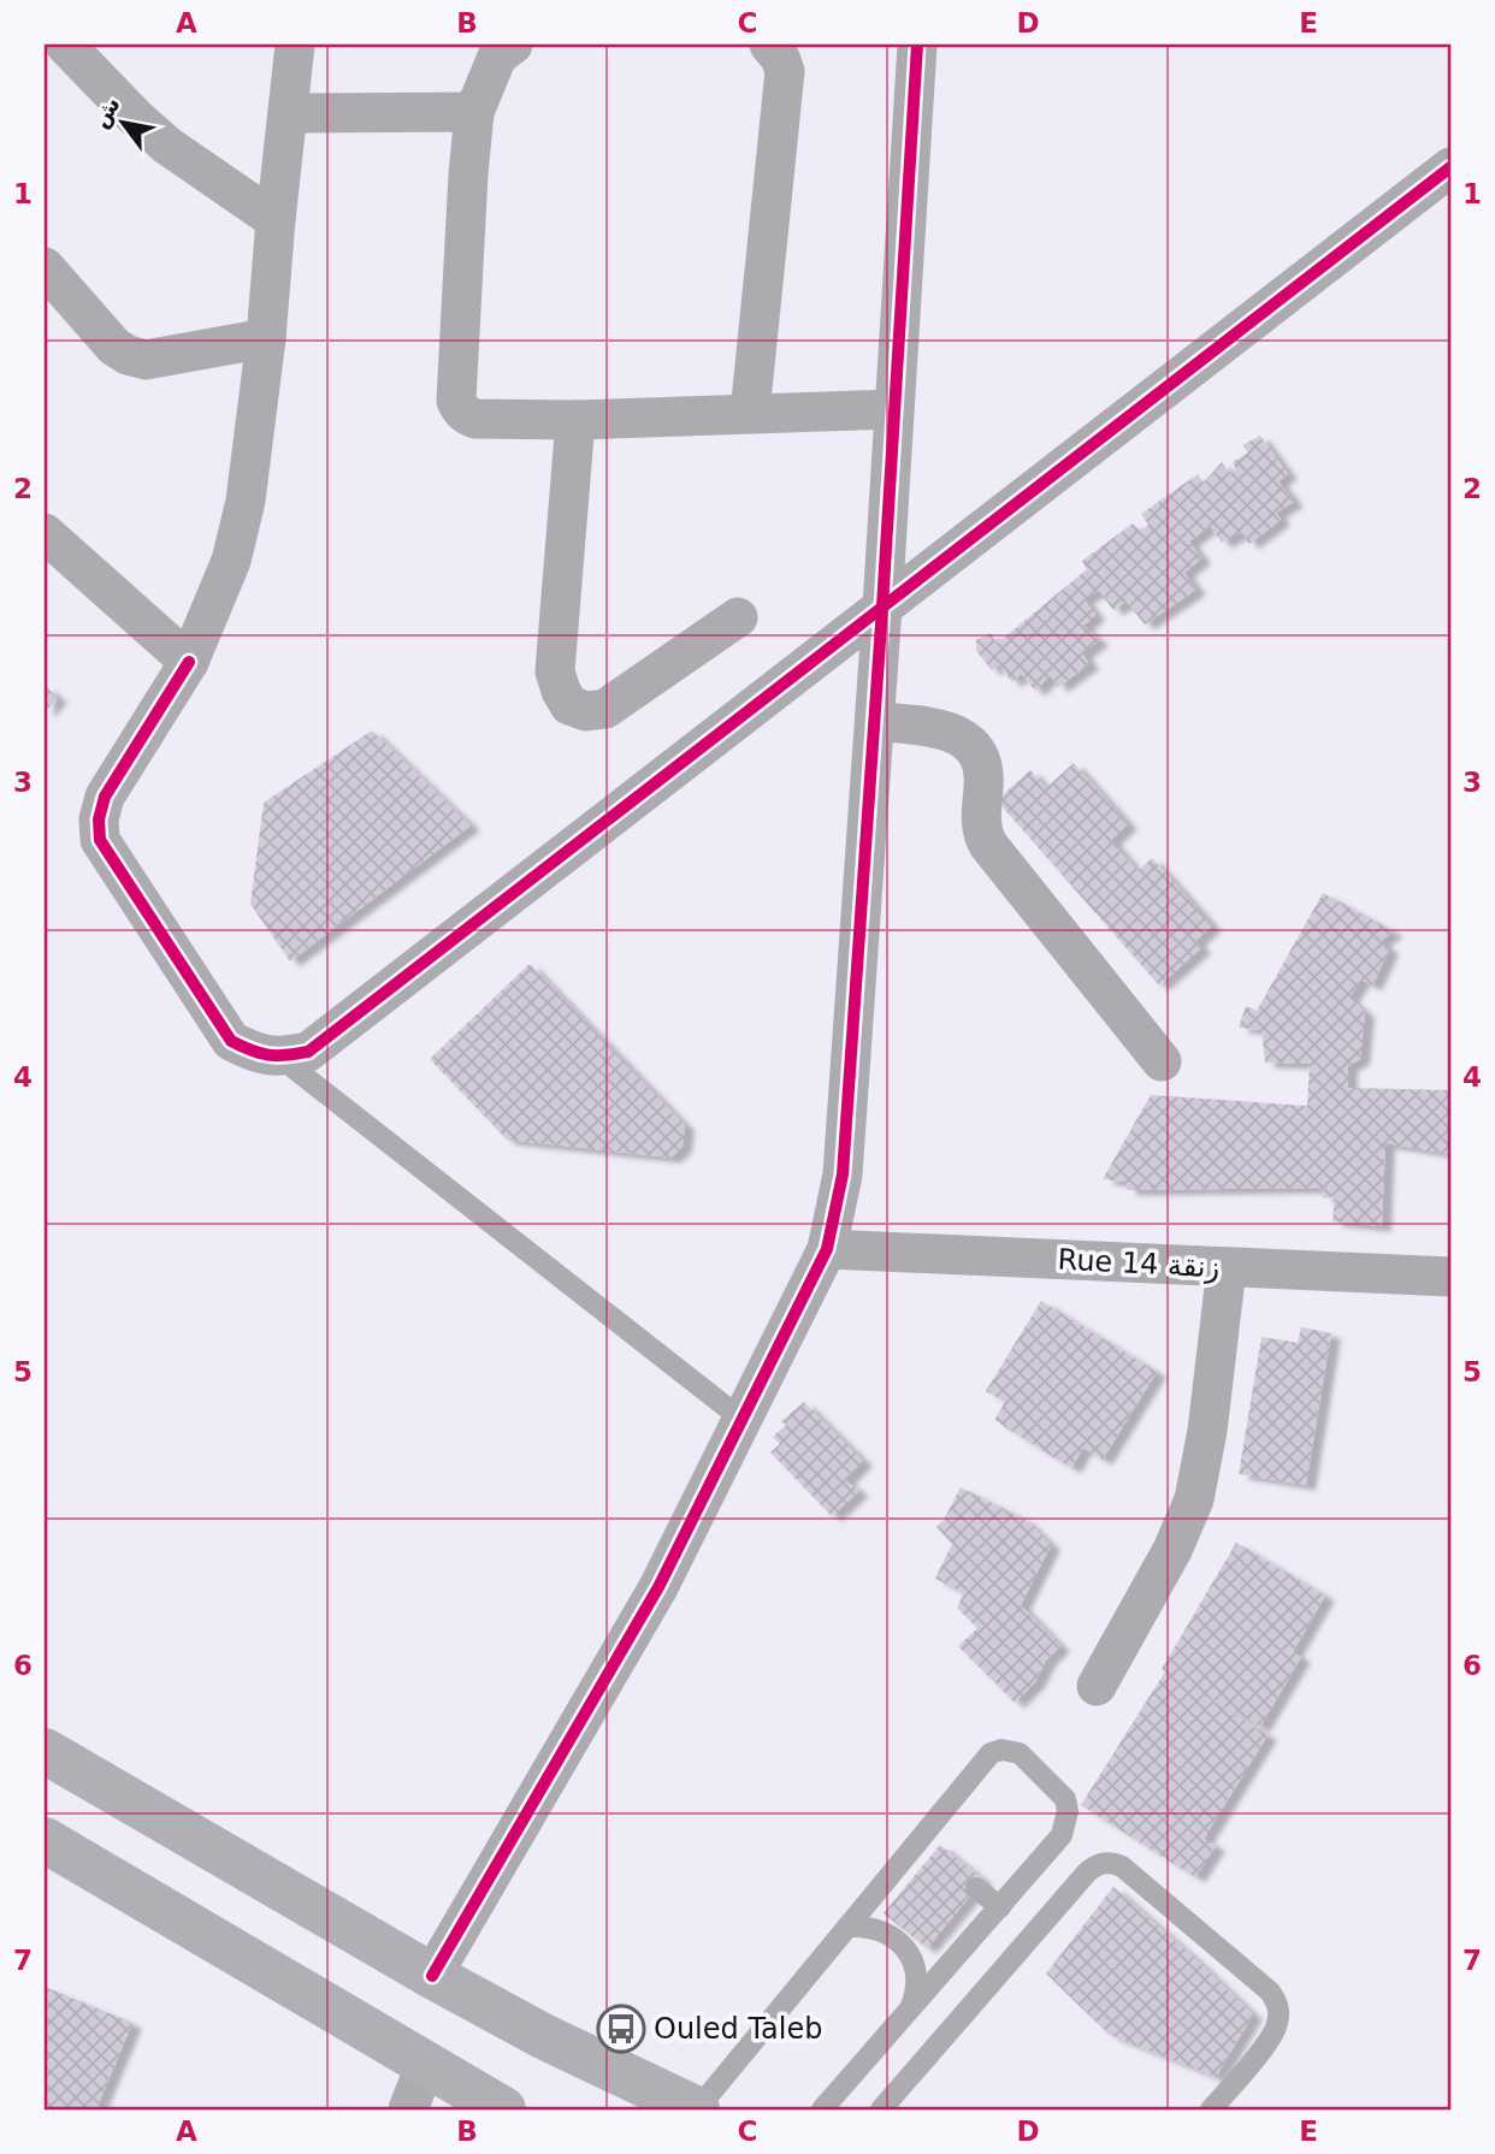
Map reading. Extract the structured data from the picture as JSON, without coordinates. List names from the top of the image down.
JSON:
{
  "streets": {
    "street": ["Rue 14 زنقة"]
  },
  "places": {
    "bus stop": ["Ouled Taleb"]
  },
  "north": "top left",
  "grid": {
    "columns": [
      "A",
      "B",
      "C",
      "D",
      "E"
    ],
    "rows": [
      "1",
      "2",
      "3",
      "4",
      "5",
      "6",
      "7"
    ]
  }
}
